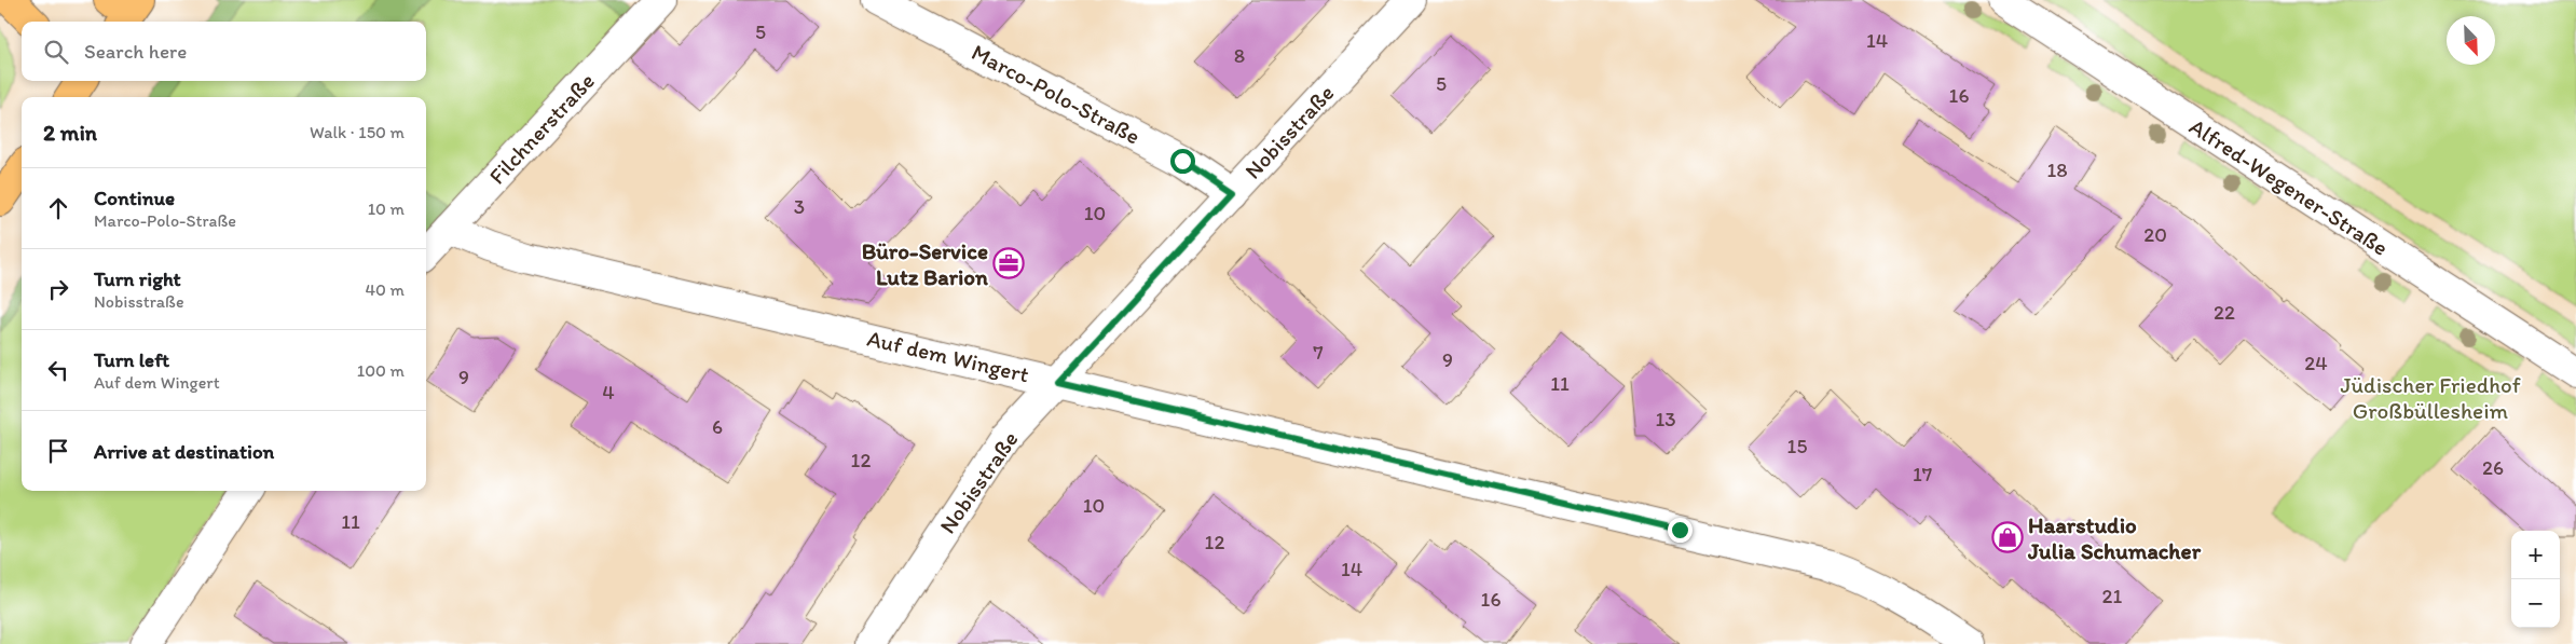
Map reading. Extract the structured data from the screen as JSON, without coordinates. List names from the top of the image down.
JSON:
{
  "streets": {
    "street": [
      "Marco-Polo-Straße",
      "Filchnerstraße",
      "Nobisstraße",
      "Alfred-Wegener-Straße",
      "Auf dem Wingert"
    ]
  },
  "crossings": [
    ["Marco-Polo-Straße", "Nobisstraße"],
    ["Filchnerstraße", "Auf dem Wingert"],
    ["Nobisstraße", "Auf dem Wingert"]
  ],
  "parks": ["Jüdischer Friedhof Großbüllesheim"],
  "places": {
    "office": ["Büro-Service Lutz Barion"],
    "shop": ["Haarstudio Julia Schumacher"]
  },
  "house_numbers": [
    "5",
    "14",
    "8",
    "5",
    "16",
    "18",
    "3",
    "10",
    "20",
    "22",
    "7",
    "9",
    "24",
    "9",
    "11",
    "4",
    "13",
    "6",
    "15",
    "12",
    "26",
    "17",
    "10",
    "11",
    "12",
    "14",
    "21",
    "16"
  ],
  "north": "bottom right",
  "page": {
    "search": "Search here",
    "heading": ["2 min", "Walk · 150 m"],
    "list": [
      ["Continue", "Marco-Polo-Straße", "10 m"],
      ["Turn right", "Nobisstraße", "40 m"],
      ["Turn left", "Auf dem Wingert", "100 m"],
      "Arrive at destination"
    ],
    "map_buttons": ["+", "−"]
  }
}
